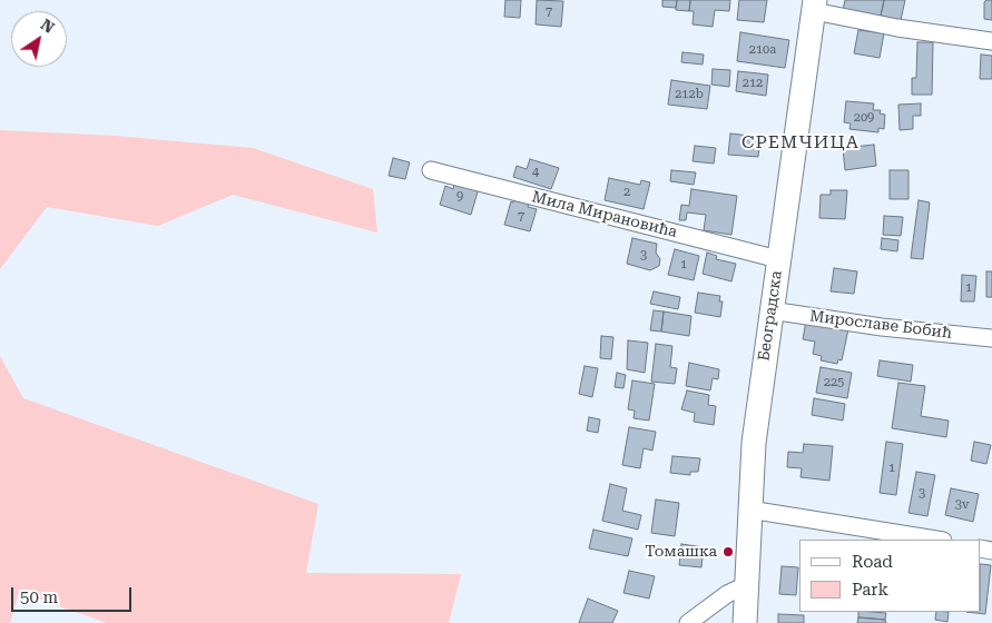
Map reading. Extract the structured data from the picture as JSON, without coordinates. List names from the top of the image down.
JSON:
{
  "streets": {
    "main road": ["Београдска"],
    "street": ["Мила Мирановића", "Мирославе Бобић"]
  },
  "crossings": [
    ["Мила Мирановића", "Београдска"],
    ["Београдска", "Мирославе Бобић"]
  ],
  "districts": ["СРЕМЧИЦА"],
  "places": ["Томашка"],
  "house_numbers": [
    "7",
    "210a",
    "212",
    "212b",
    "209",
    "4",
    "2",
    "9",
    "7",
    "3",
    "1",
    "1",
    "225",
    "1",
    "3",
    "3v"
  ],
  "legend": ["Road", "Park"],
  "scale_bar": "50 m",
  "north": "top right"
}
